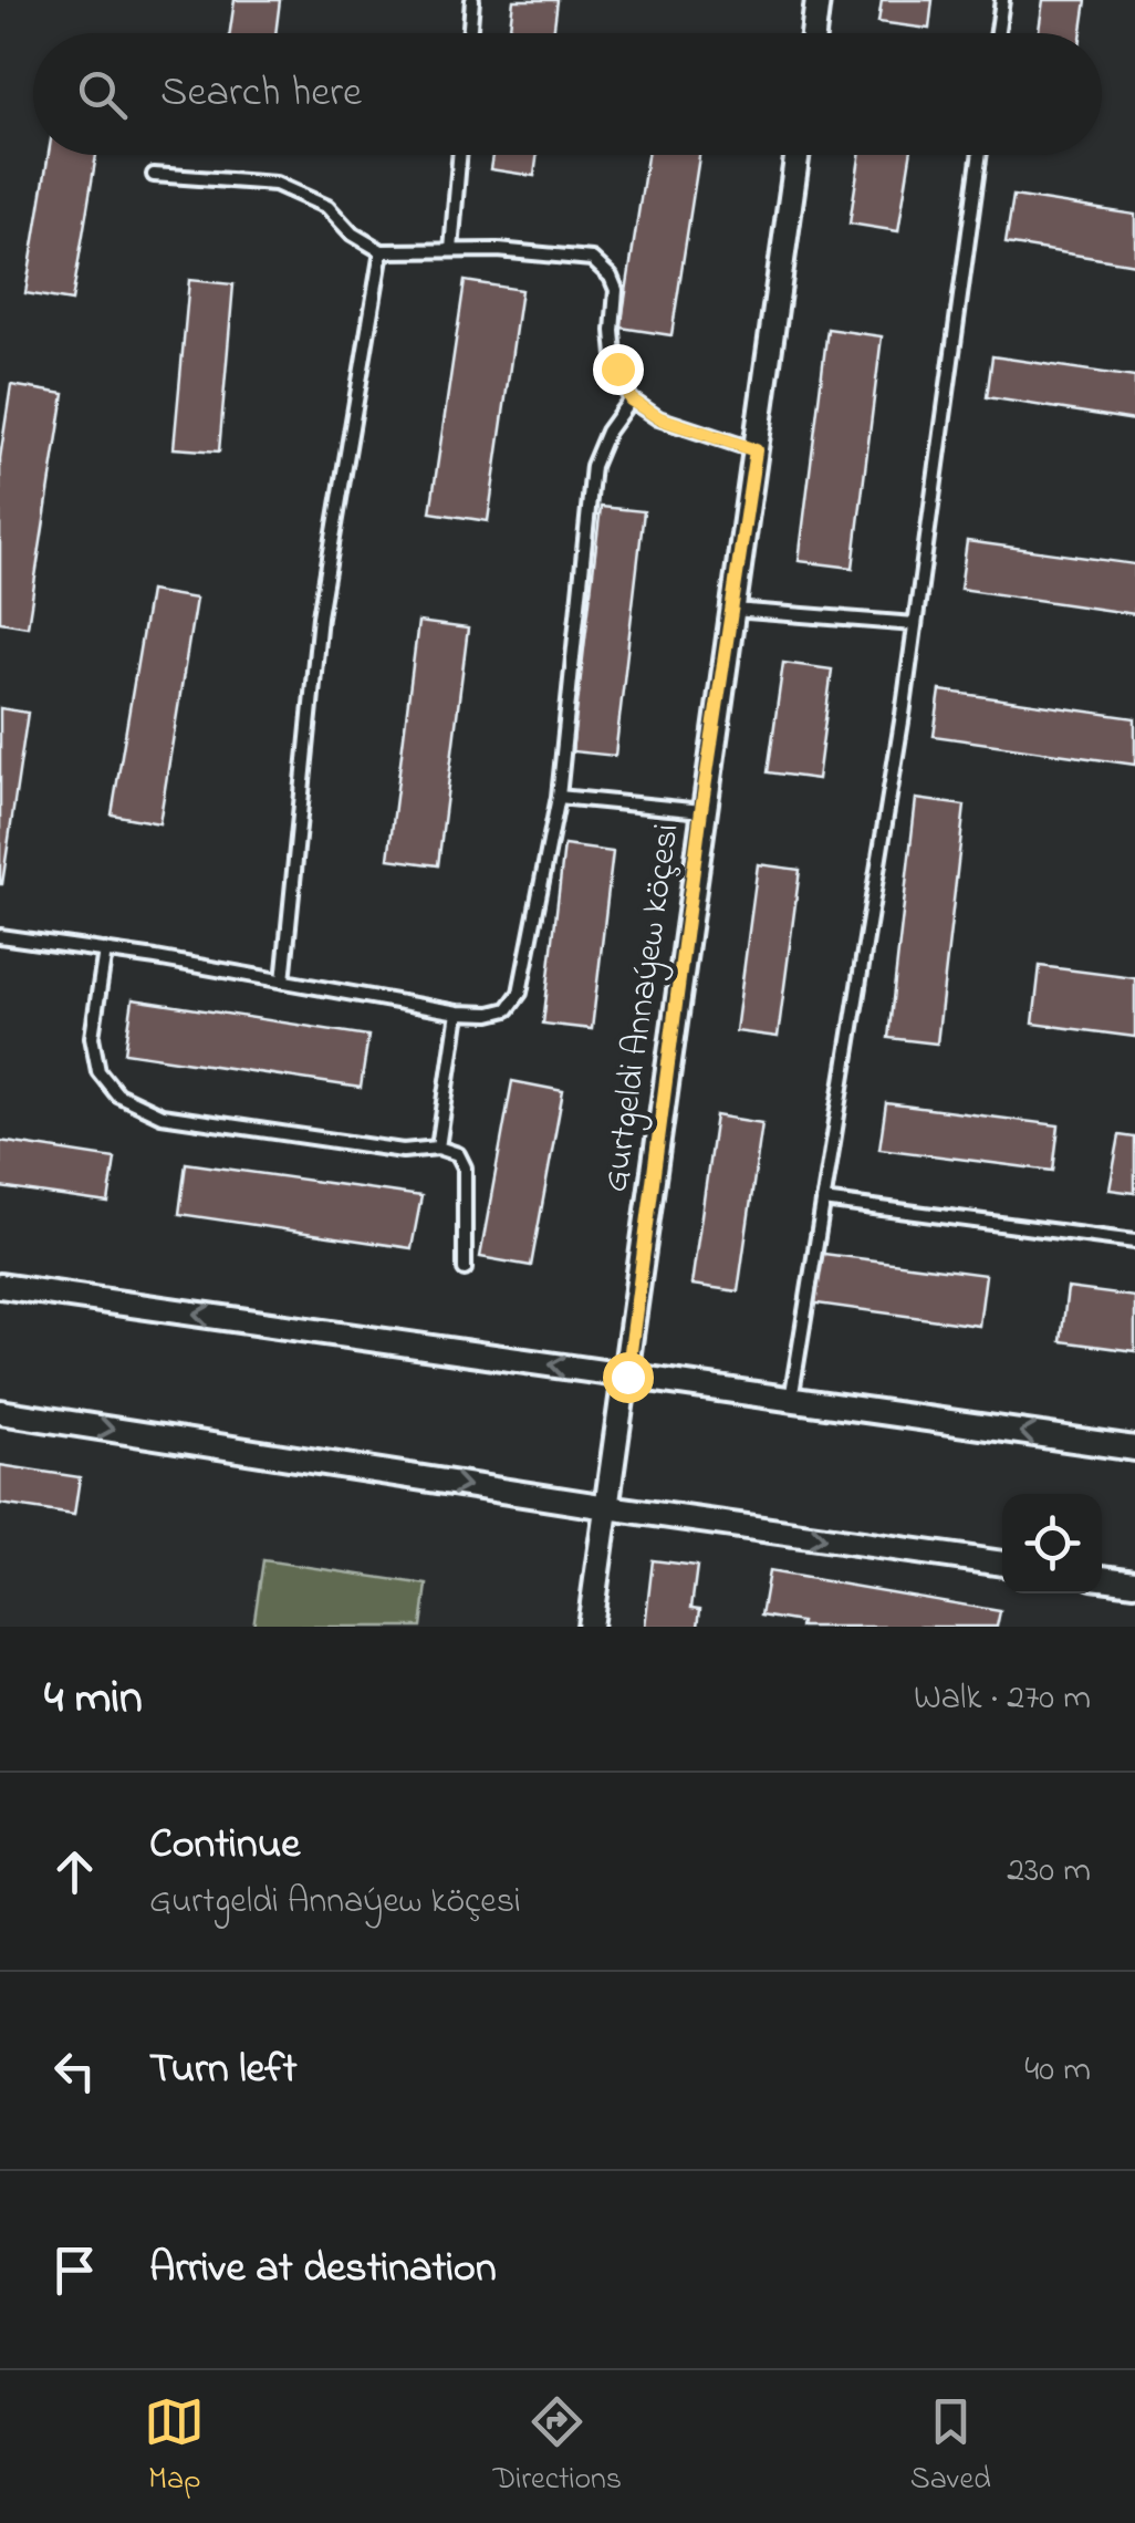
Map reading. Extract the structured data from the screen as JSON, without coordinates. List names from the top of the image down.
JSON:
{
  "streets": {
    "street": ["Gurtgeldi Annaýew köçesi"]
  },
  "page": {
    "search": "Search here",
    "heading": ["4 min", "Walk · 270 m"],
    "list": [
      ["Continue", "Gurtgeldi Annaýew köçesi", "230 m"],
      ["Turn left", "40 m"],
      "Arrive at destination"
    ],
    "nav": ["Map", "Directions", "Saved"]
  }
}
